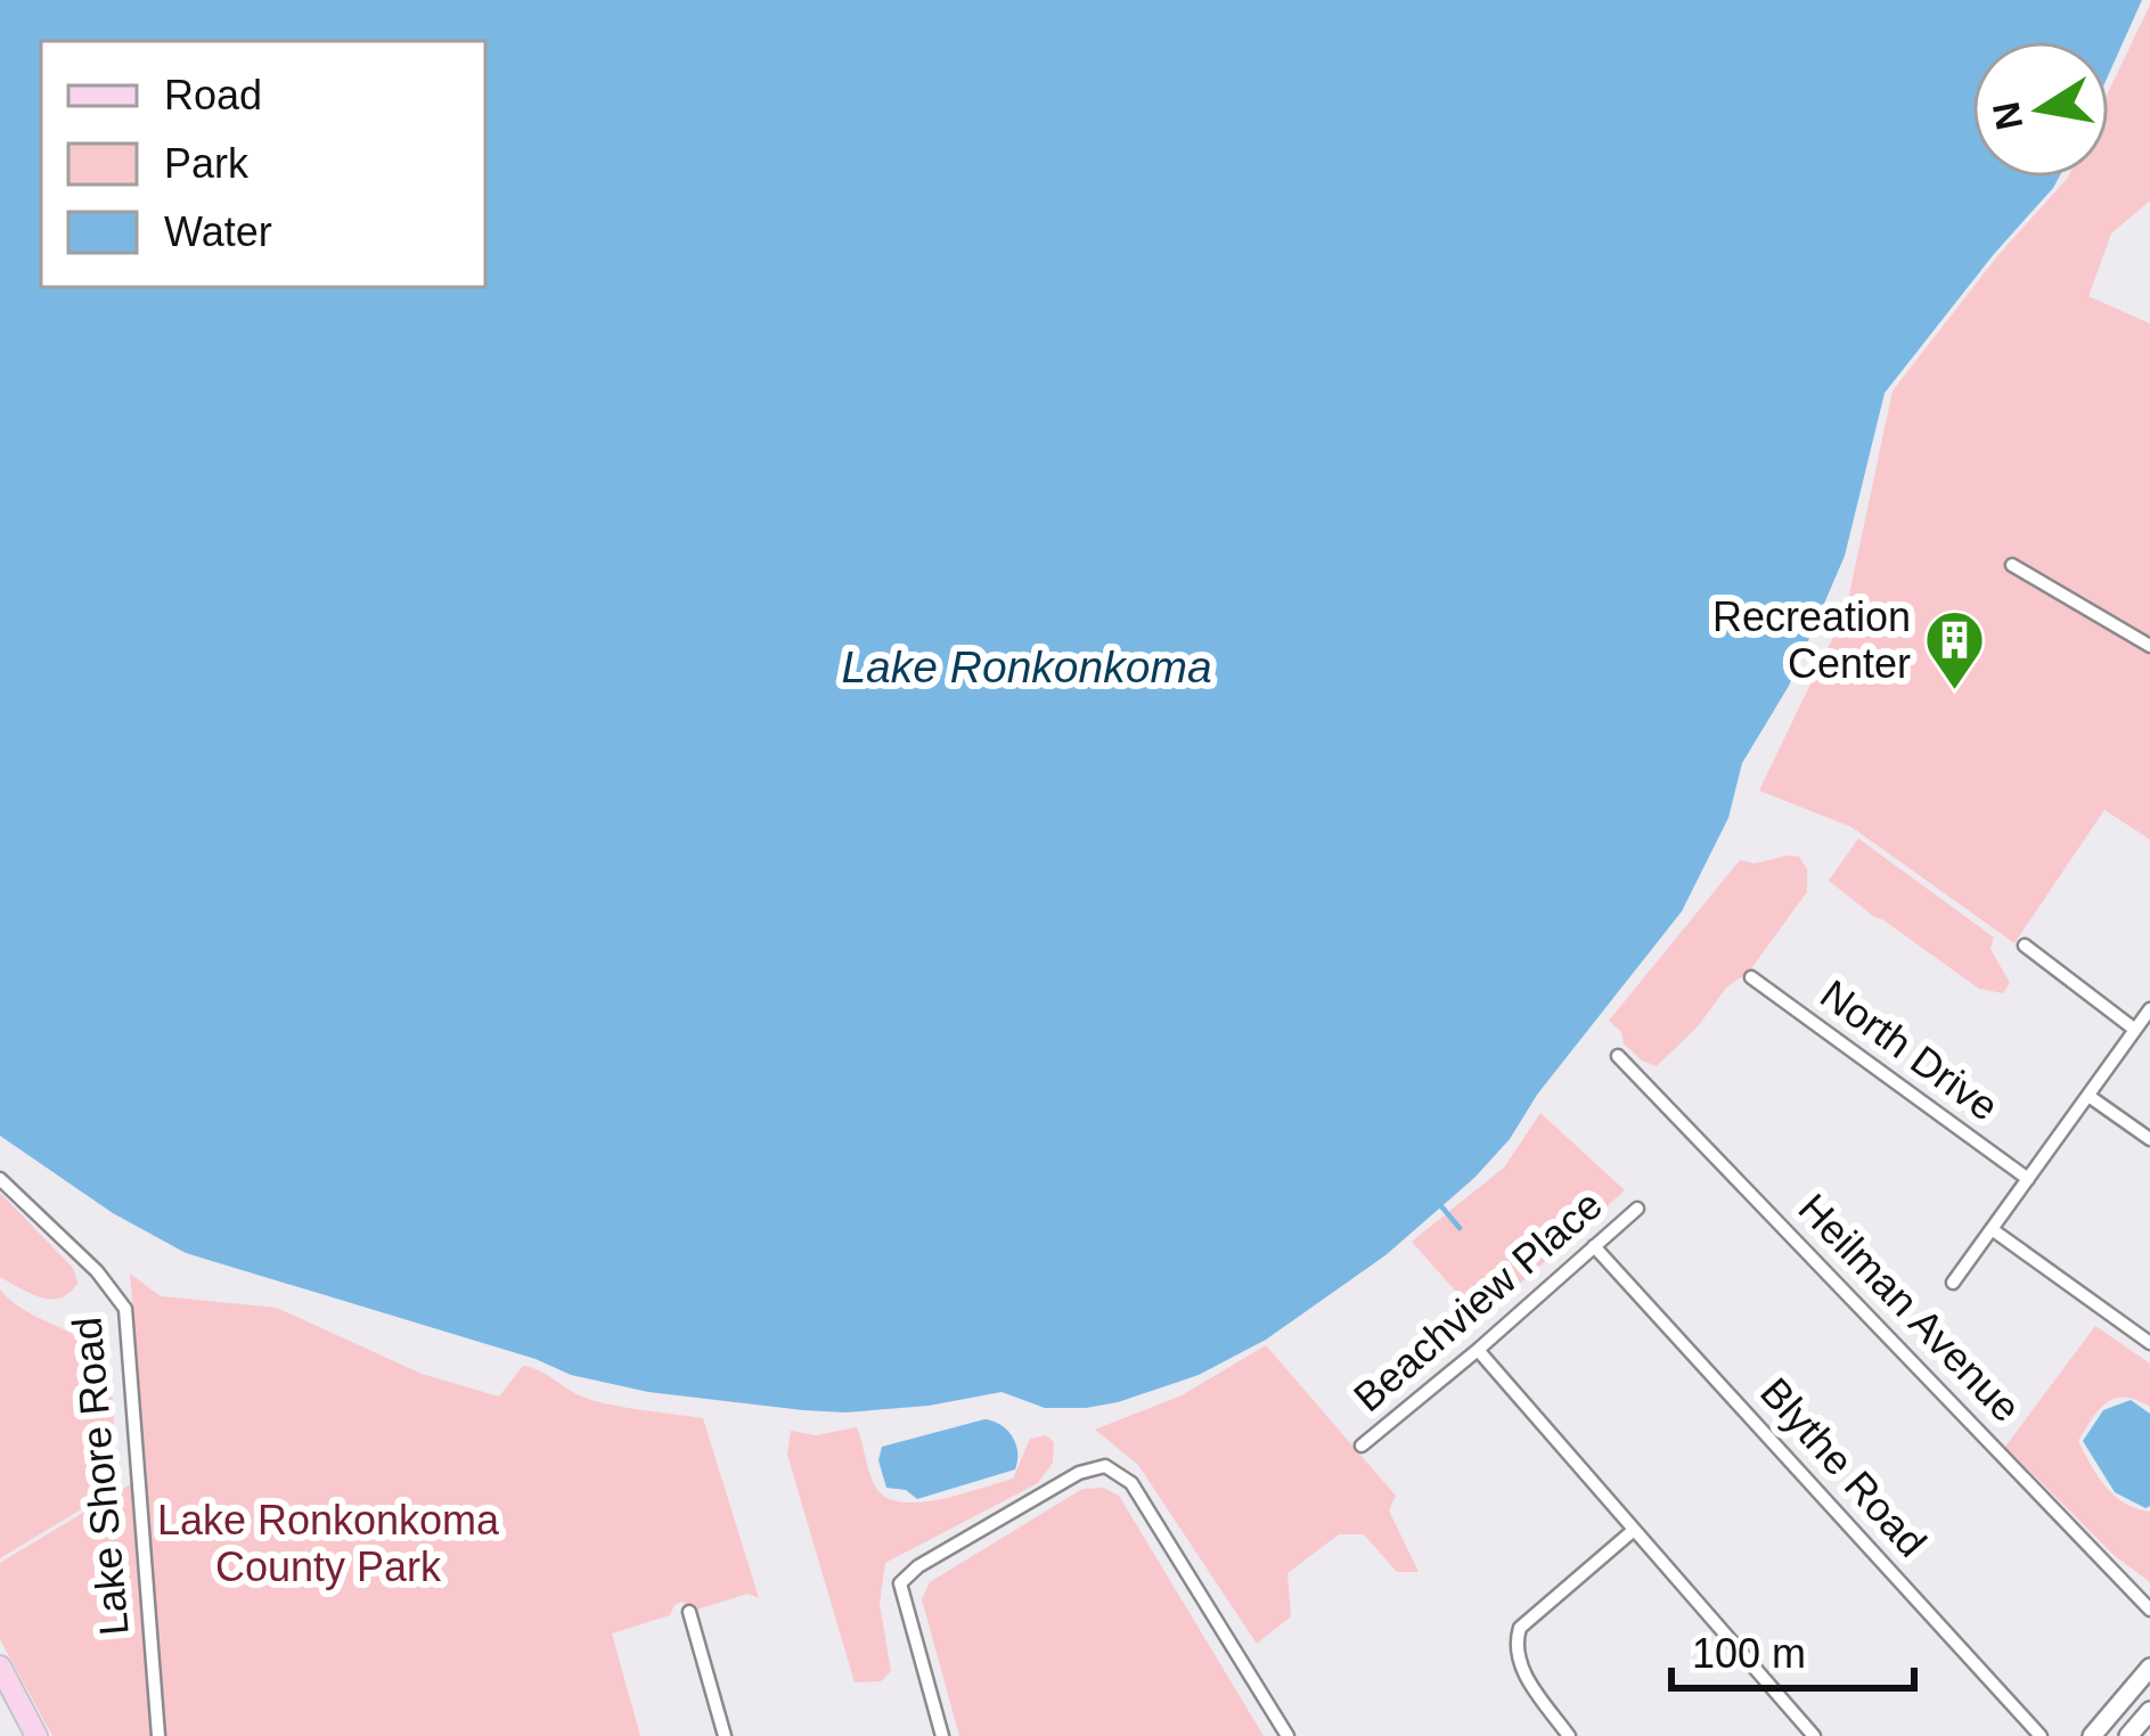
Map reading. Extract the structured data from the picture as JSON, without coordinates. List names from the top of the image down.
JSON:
{
  "streets": {
    "street": [
      "North Drive",
      "Beachview Place",
      "Heilman Avenue",
      "Blythe Road",
      "Lake Shore Road"
    ]
  },
  "crossings": [
    ["Beachview Place", "Blythe Road"]
  ],
  "water": ["Lake Ronkonkoma"],
  "parks": ["Lake Ronkonkoma County Park"],
  "places": {
    "building": ["Recreation Center"]
  },
  "legend": ["Road", "Park", "Water"],
  "scale_bar": "100 m",
  "north": "left"
}
